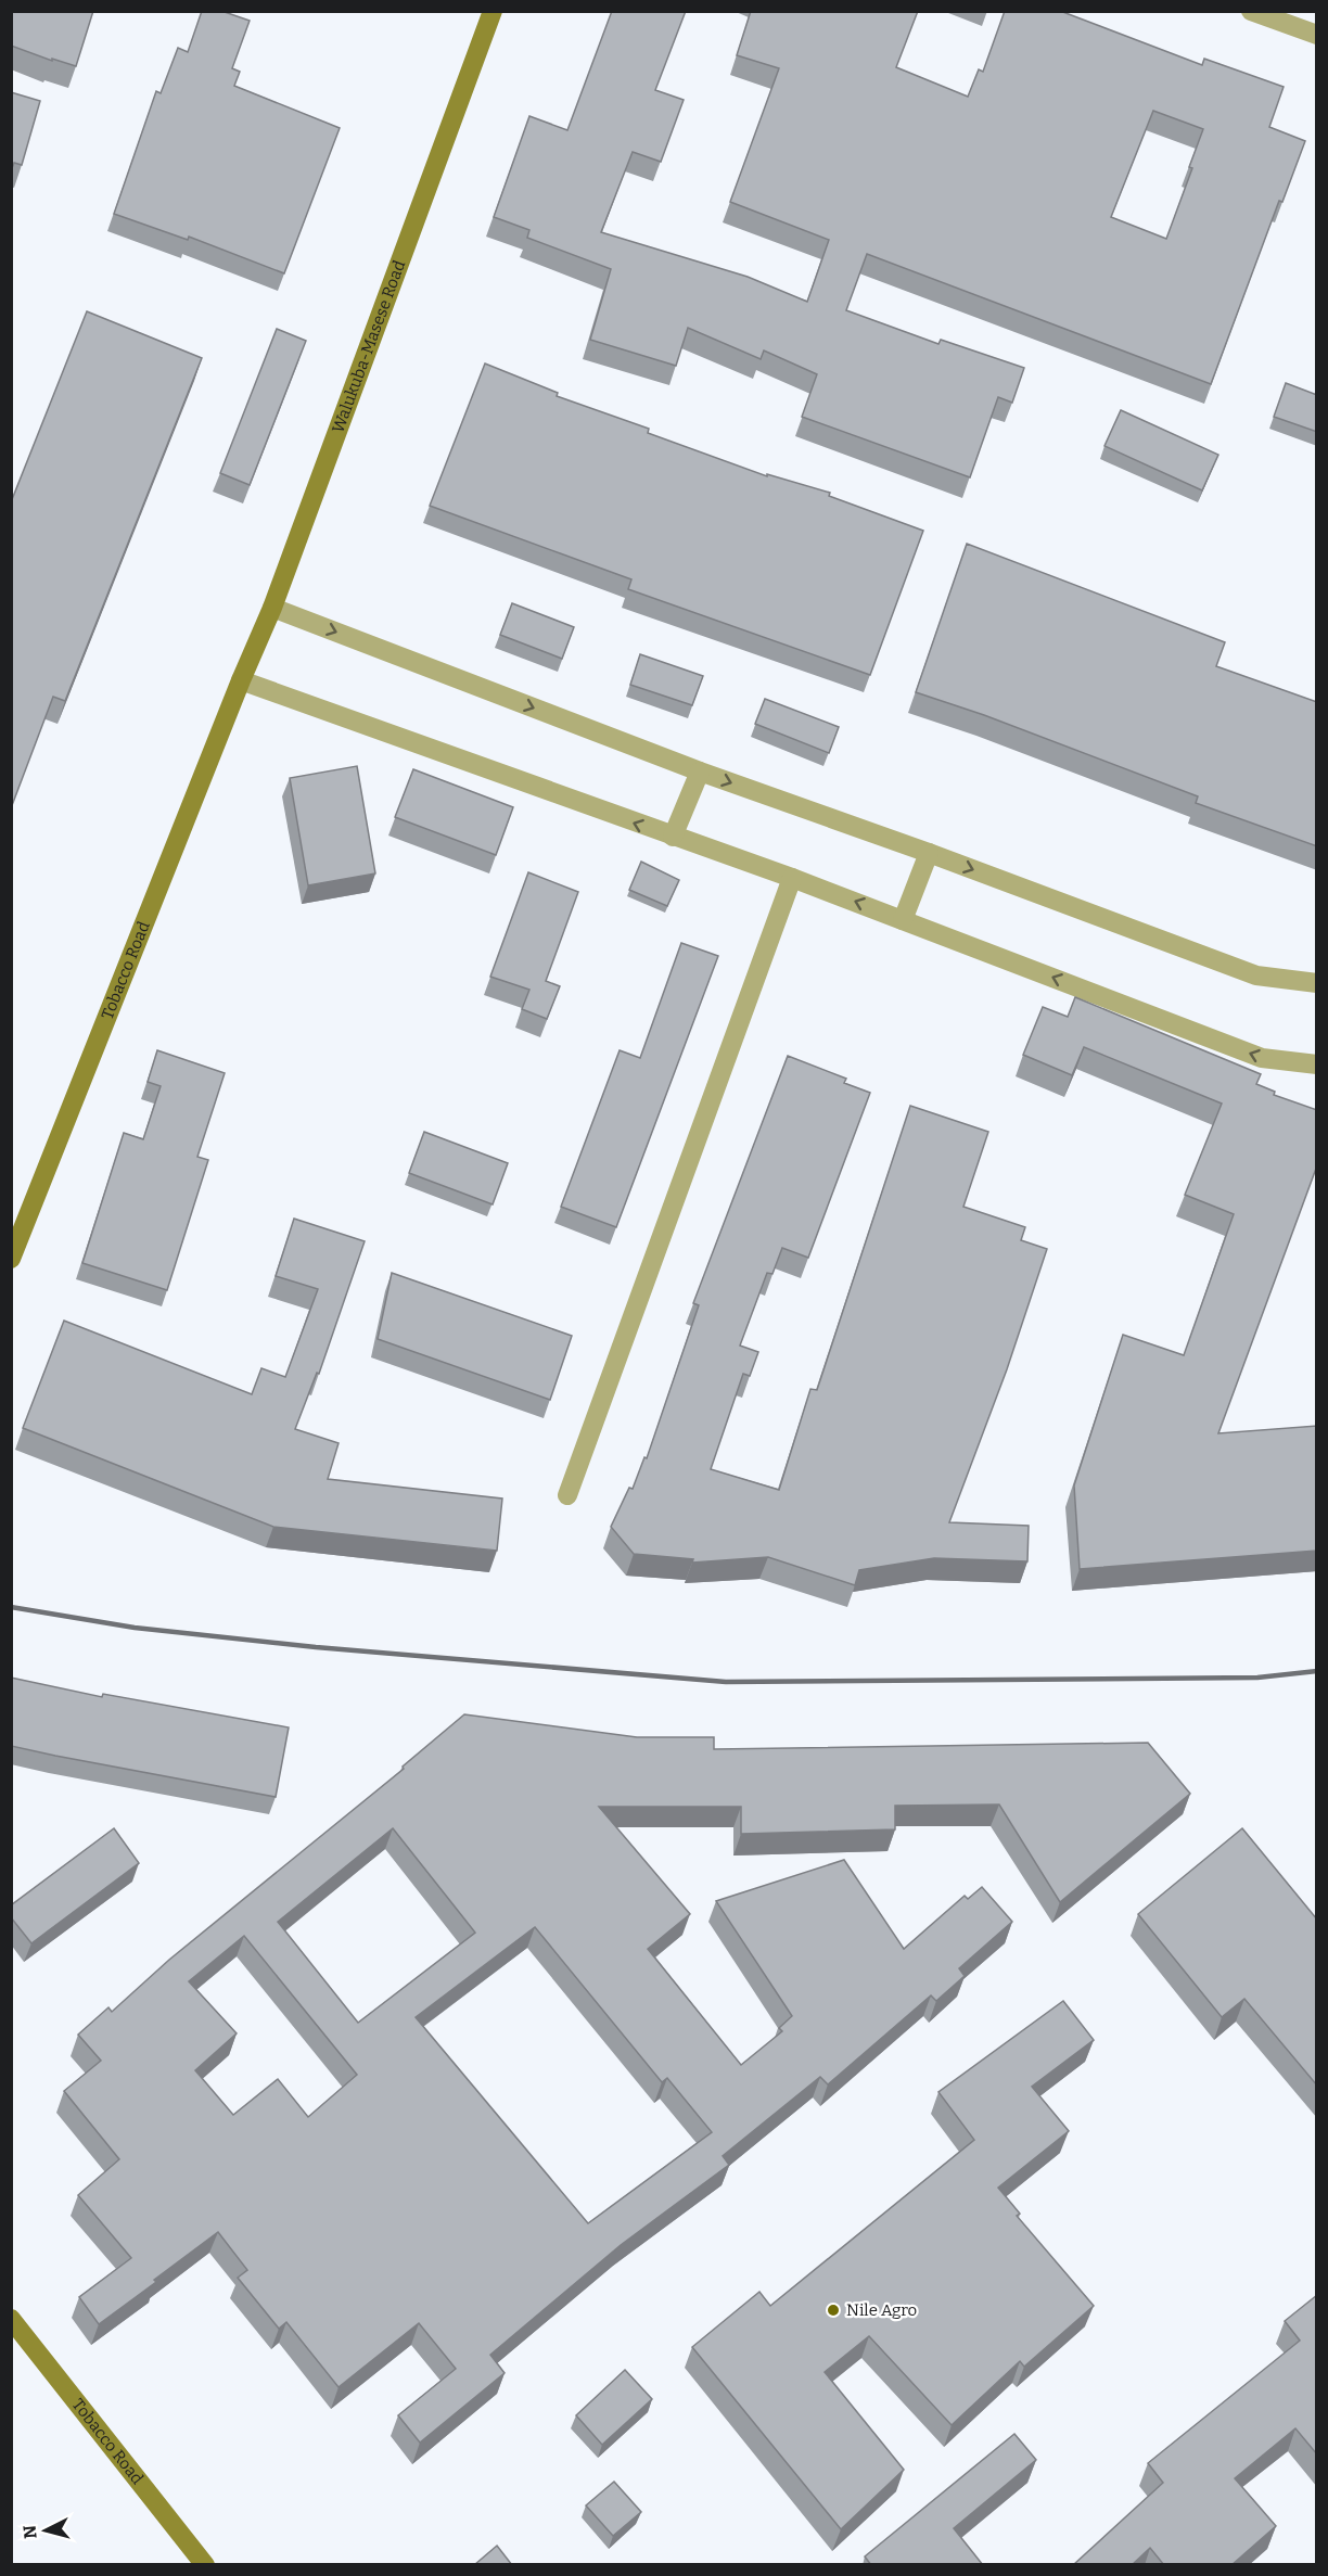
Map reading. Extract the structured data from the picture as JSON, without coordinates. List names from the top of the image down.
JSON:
{
  "streets": {
    "street": ["Walukuba-Masese Road", "Tobacco Road"]
  },
  "crossings": [
    ["Walukuba-Masese Road", "Tobacco Road"]
  ],
  "places": ["Nile Agro"],
  "north": "left"
}
